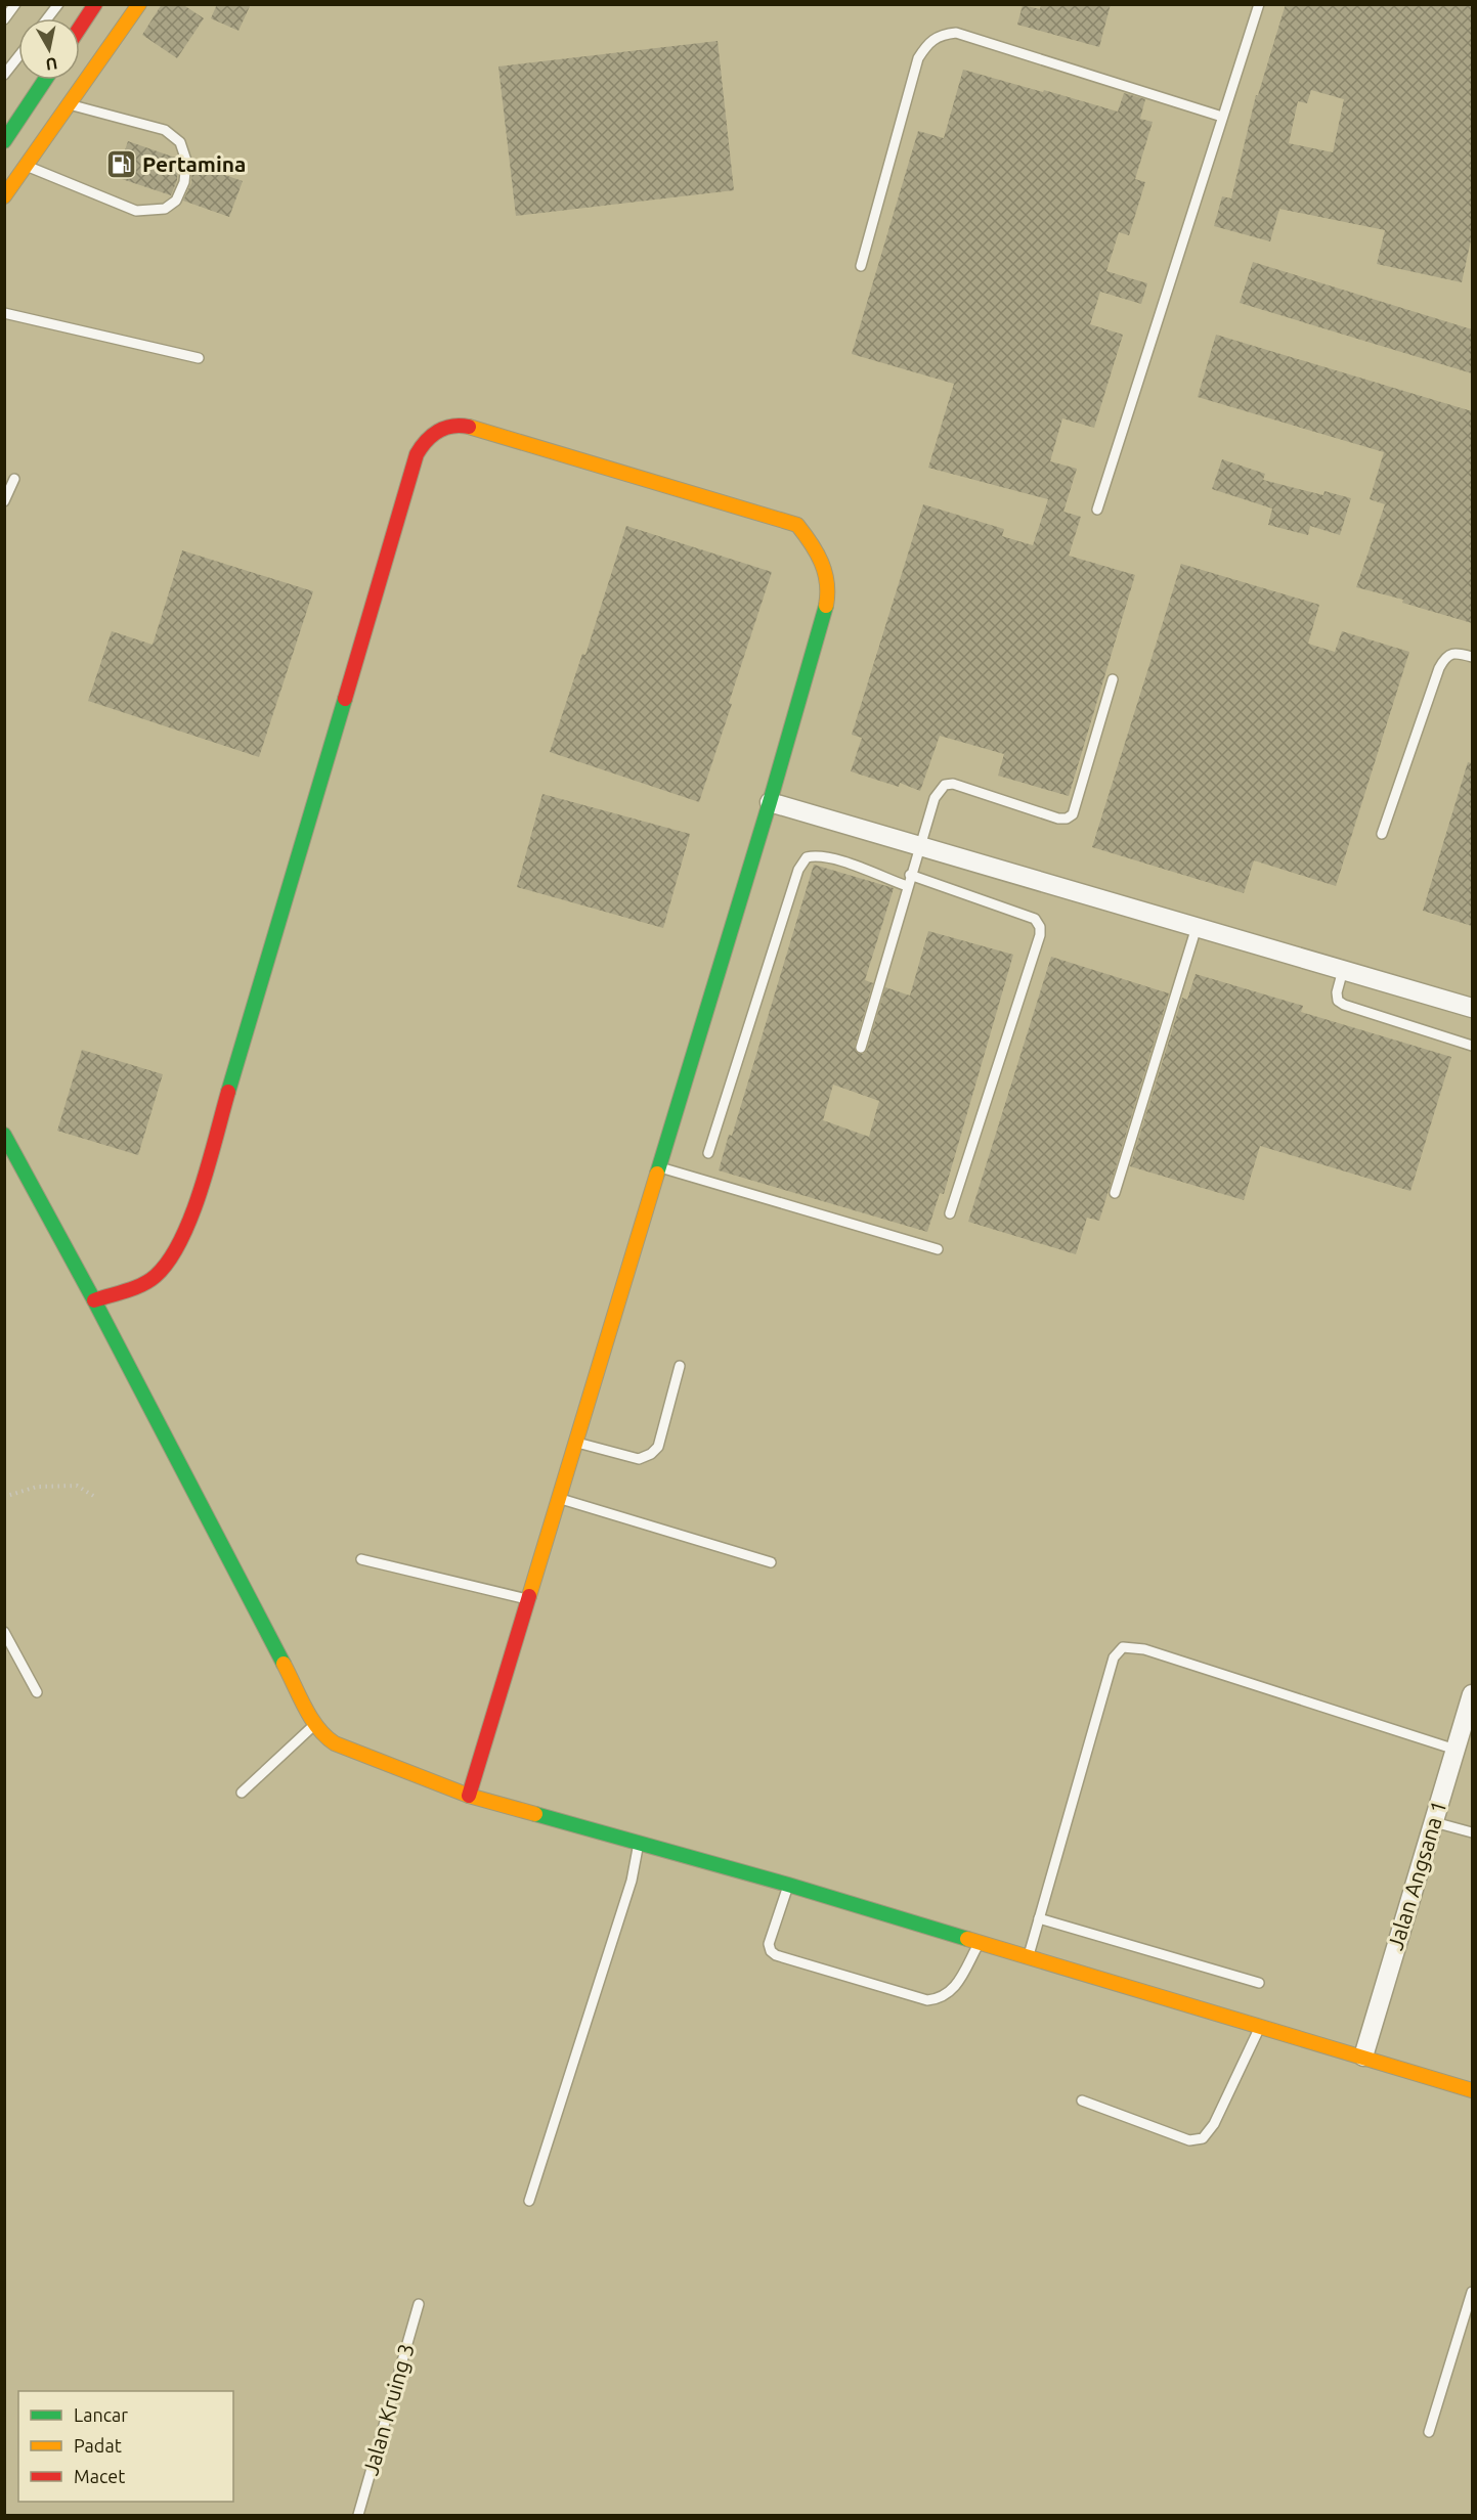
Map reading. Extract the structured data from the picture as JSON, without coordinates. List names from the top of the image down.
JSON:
{
  "streets": {
    "street": ["Jalan Angsana 1"],
    "lane": ["Jalan Kruing 3"]
  },
  "places": {
    "fuel station": ["Pertamina"]
  },
  "legend": ["Lancar", "Padat", "Macet"],
  "north": "bottom"
}
